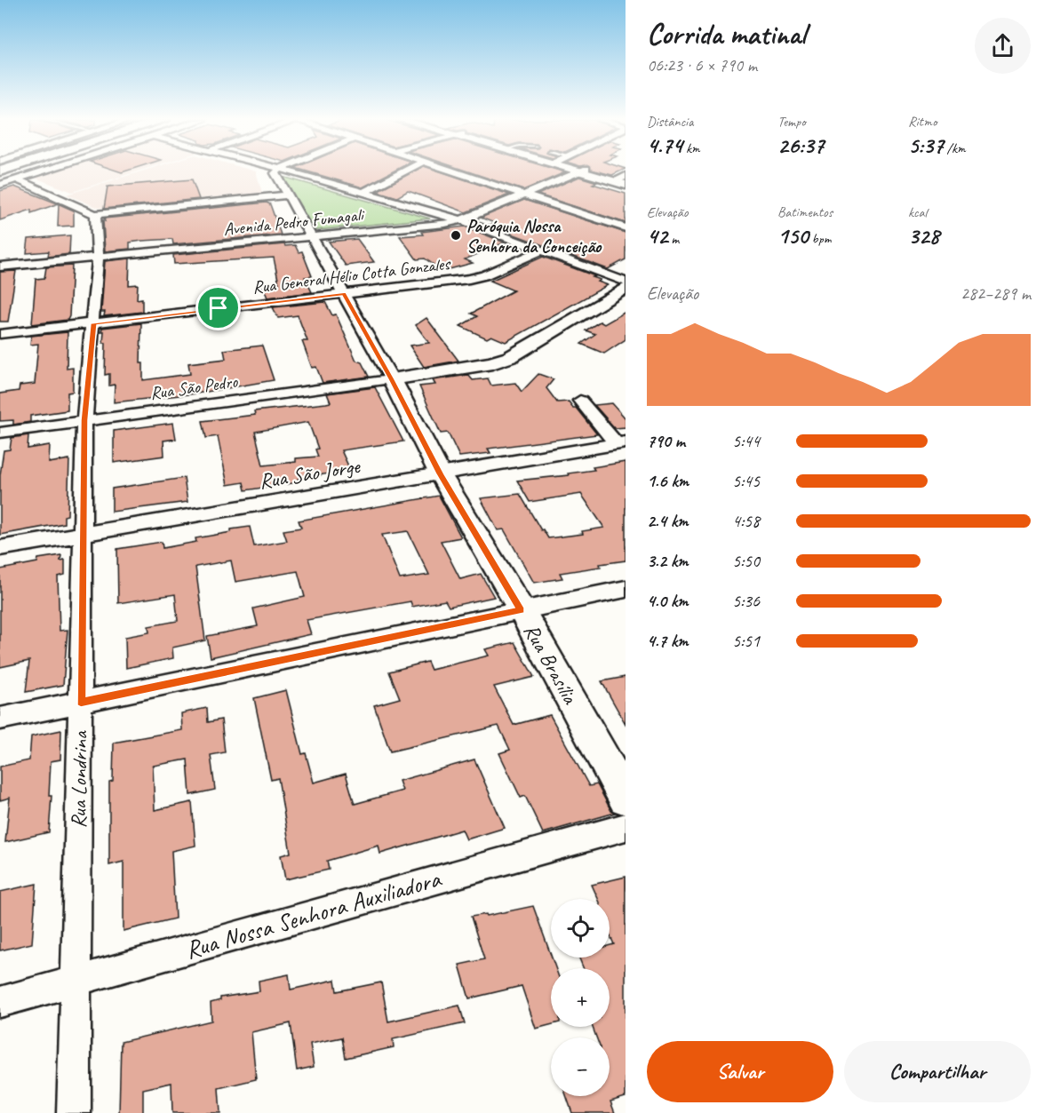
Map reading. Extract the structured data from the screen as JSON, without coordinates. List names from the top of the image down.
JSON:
{
  "streets": {
    "street": [
      "Avenida Pedro Fumagali",
      "Rua General Hélio Cotta Gonzales",
      "Rua São Pedro",
      "Rua São Jorge",
      "Rua Brasília",
      "Rua Londrina",
      "Rua Nossa Senhora Auxiliadora"
    ]
  },
  "crossings": [
    ["Avenida Pedro Fumagali", "Rua Brasília"],
    ["Avenida Pedro Fumagali", "Rua Londrina"],
    ["Rua General Hélio Cotta Gonzales", "Rua Brasília"],
    ["Rua General Hélio Cotta Gonzales", "Rua Londrina"],
    ["Rua São Pedro", "Rua Brasília"],
    ["Rua São Pedro", "Rua Londrina"],
    ["Rua São Jorge", "Rua Brasília"],
    ["Rua São Jorge", "Rua Londrina"],
    ["Rua Londrina", "Rua Nossa Senhora Auxiliadora"]
  ],
  "places": ["Paróquia Nossa Senhora da Conceição"],
  "page": {
    "heading": ["Corrida matinal", "06:23 · 6 × 790 m"],
    "stats": [
      ["Distância", "4.74 km"],
      ["Tempo", "26:37"],
      ["Ritmo", "5:37 /km"],
      ["Elevação", "42 m"],
      ["Batimentos", "150 bpm"],
      ["kcal", "328"]
    ],
    "chart": ["Elevação", "282–289 m"],
    "list": [
      {
        "name": "790 m",
        "note": "5:44"
      },
      {
        "name": "1.6 km",
        "note": "5:45"
      },
      {
        "name": "2.4 km",
        "note": "4:58"
      },
      {
        "name": "3.2 km",
        "note": "5:50"
      },
      {
        "name": "4.0 km",
        "note": "5:36"
      },
      {
        "name": "4.7 km",
        "note": "5:51"
      }
    ],
    "map_buttons": ["+", "−"],
    "buttons": ["Salvar", "Compartilhar"]
  }
}
